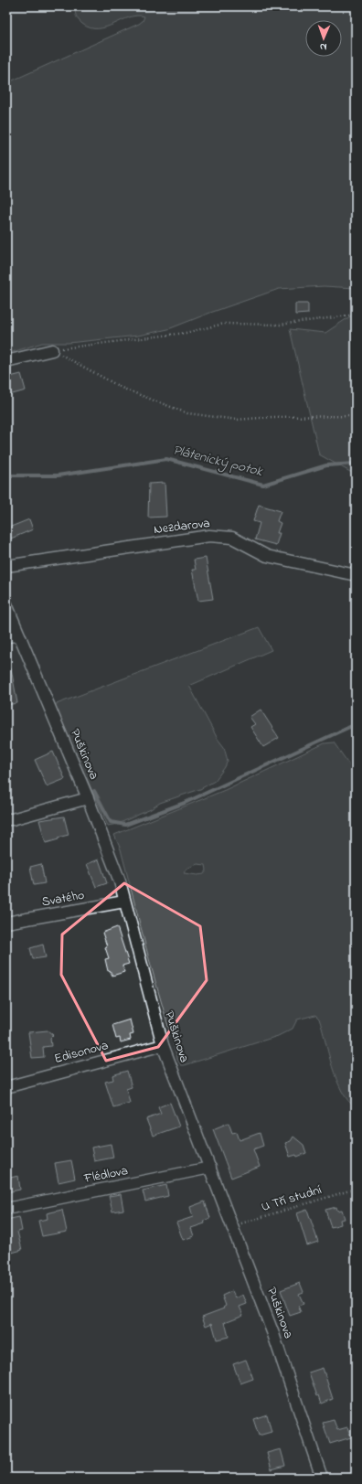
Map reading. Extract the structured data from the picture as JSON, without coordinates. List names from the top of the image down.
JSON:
{
  "streets": {
    "street": [
      "Nezdarova",
      "Puškinova",
      "Svatého",
      "Edisonova",
      "Flédlova"
    ],
    "path": ["U Tří studní"]
  },
  "crossings": [
    ["Puškinova", "Svatého"],
    ["Puškinova", "Edisonova"],
    ["Puškinova", "Flédlova"],
    ["Puškinova", "U Tří studní"]
  ],
  "water": ["Plátenický potok"],
  "north": "bottom"
}
